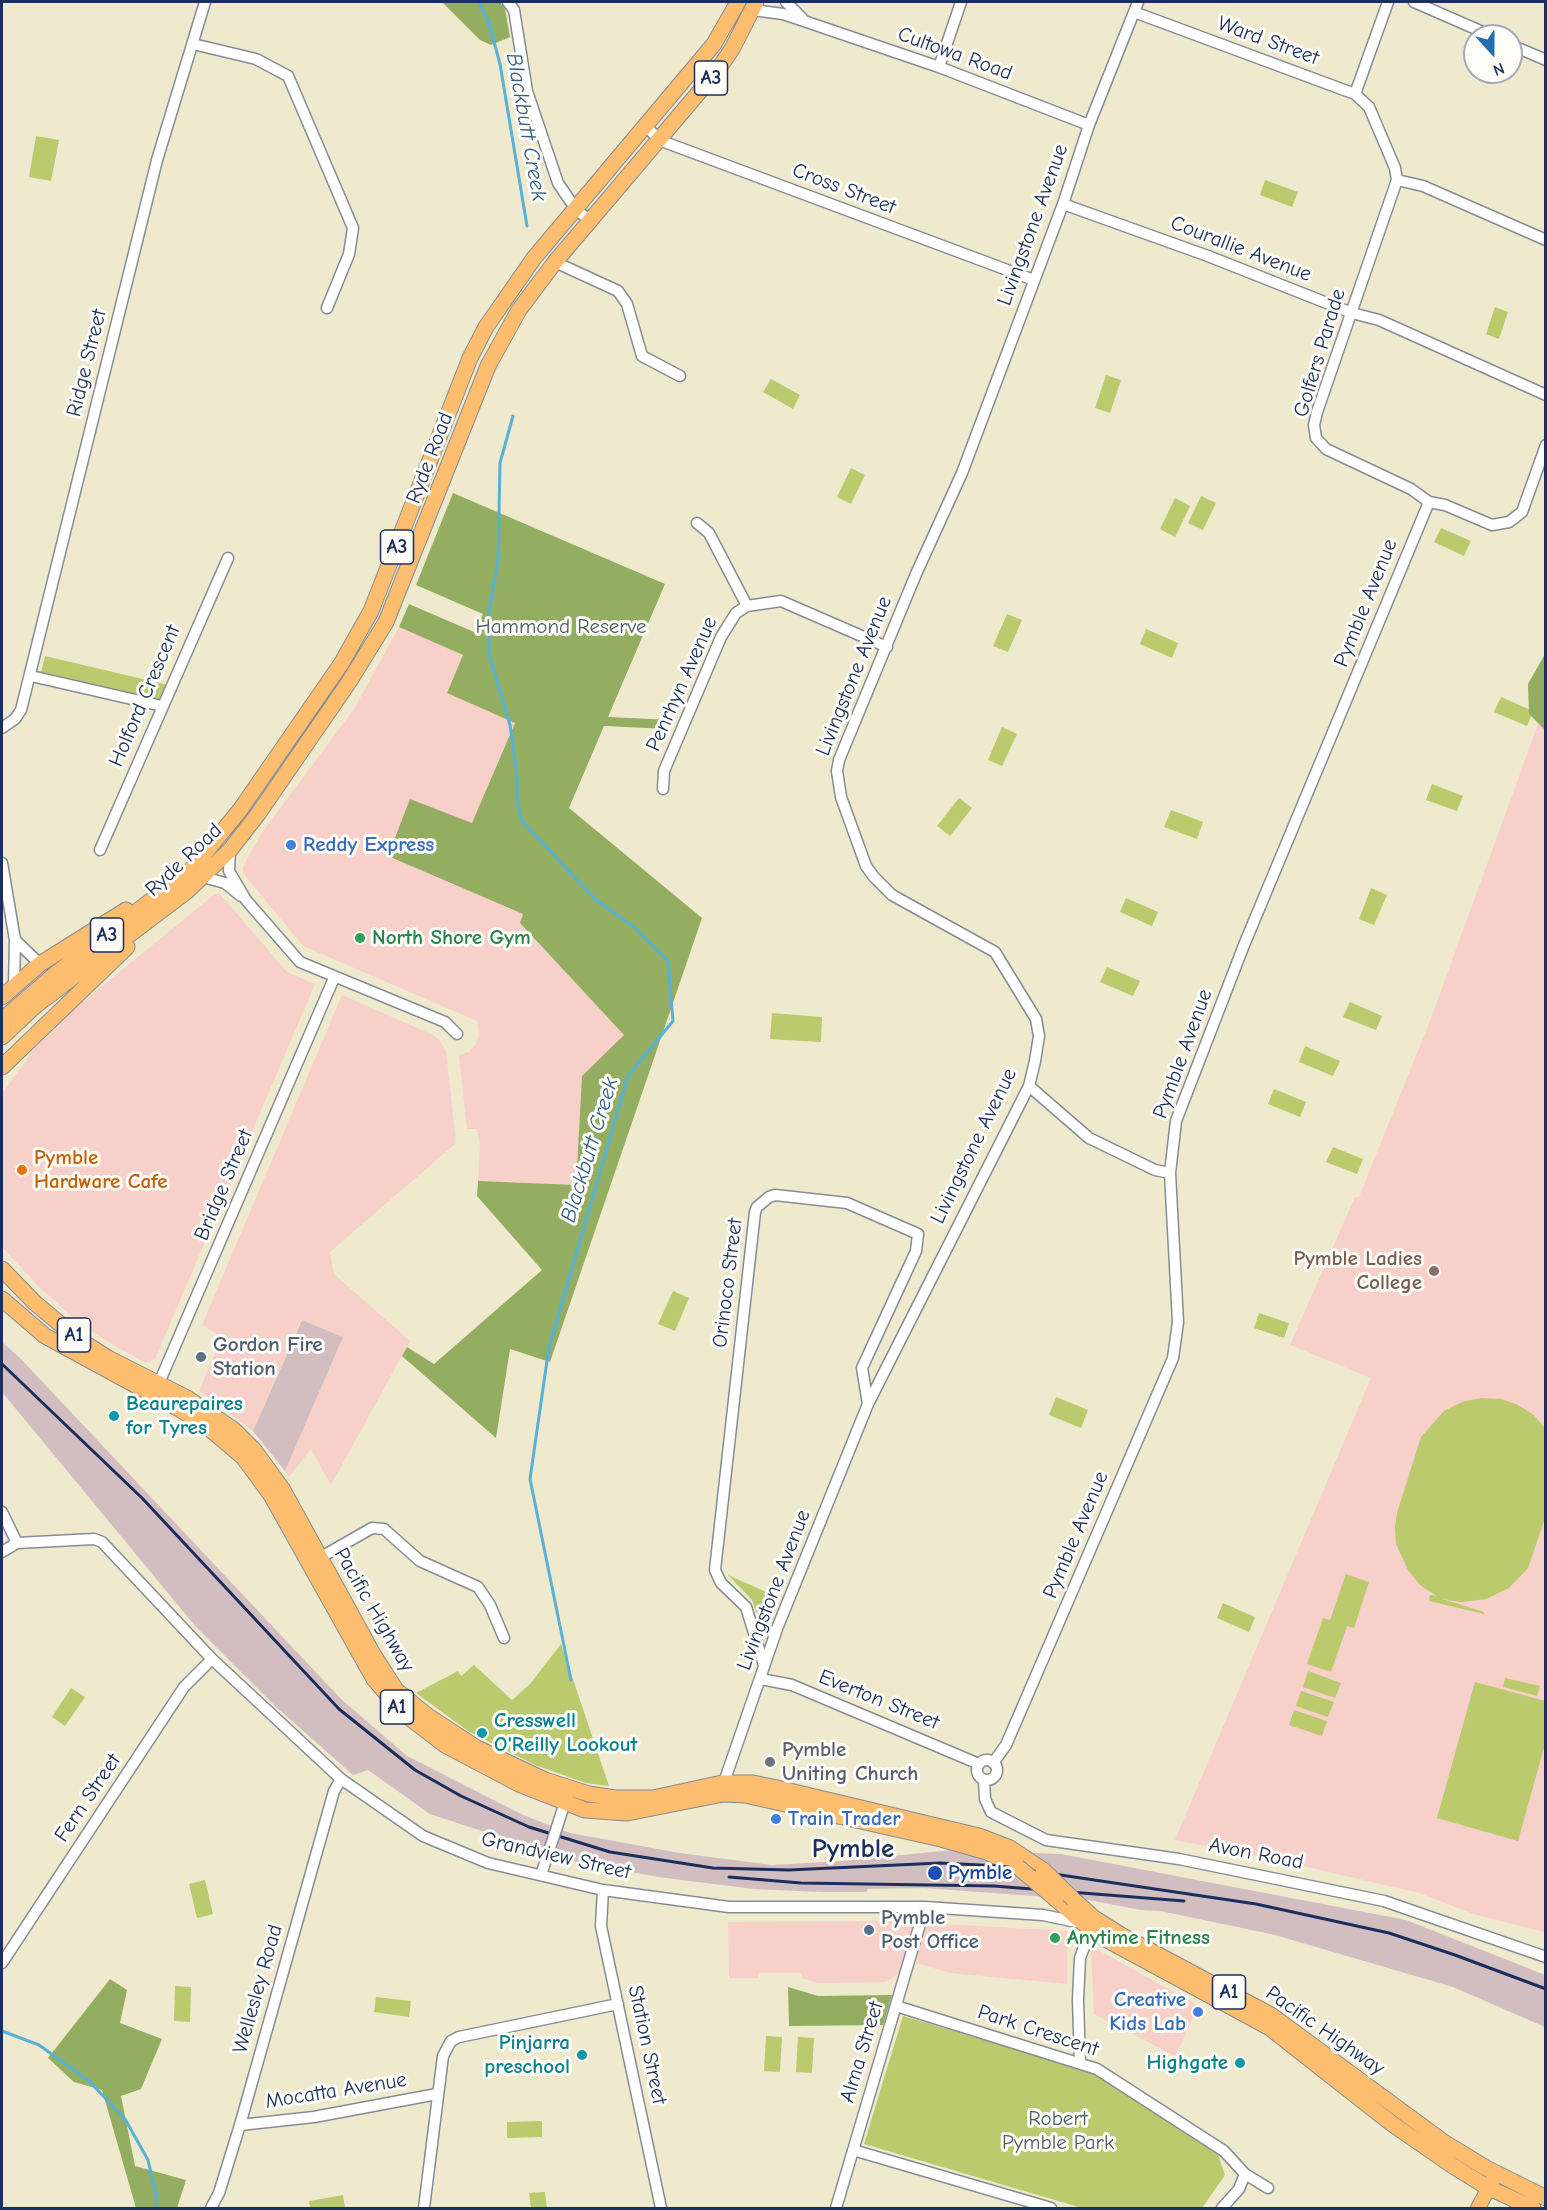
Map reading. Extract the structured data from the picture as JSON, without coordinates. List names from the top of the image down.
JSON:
{
  "streets": {
    "highway": [
      "A3",
      "Ryde Road",
      "A1",
      "Pacific Highway"
    ],
    "street": [
      "Ward Street",
      "Cultowa Road",
      "Cross Street",
      "Livingstone Avenue",
      "Courallie Avenue",
      "Golfers Parade",
      "Ridge Street",
      "Pymble Avenue",
      "Penrhyn Avenue",
      "Holford Crescent",
      "Bridge Street",
      "Orinoco Street",
      "Everton Street",
      "Fern Street",
      "Avon Road",
      "Grandview Street",
      "Wellesley Road",
      "Park Crescent",
      "Station Street",
      "Alma Street",
      "Mocatta Avenue"
    ]
  },
  "crossings": [
    ["Ward Street", "Livingstone Avenue"],
    ["Cultowa Road", "Livingstone Avenue"],
    ["Cultowa Road", "Ryde Road"],
    ["Cross Street", "Livingstone Avenue"],
    ["Cross Street", "Ryde Road"],
    ["Livingstone Avenue", "Courallie Avenue"],
    ["Livingstone Avenue", "Penrhyn Avenue"],
    ["Livingstone Avenue", "Orinoco Street"],
    ["Livingstone Avenue", "Pacific Highway"],
    ["Livingstone Avenue", "Everton Street"],
    ["Courallie Avenue", "Golfers Parade"],
    ["Golfers Parade", "Pymble Avenue"],
    ["Pymble Avenue", "Everton Street"],
    ["Pymble Avenue", "Avon Road"],
    ["Bridge Street", "Pacific Highway"],
    ["Pacific Highway", "Grandview Street"],
    ["Everton Street", "Avon Road"],
    ["Fern Street", "Grandview Street"],
    ["Grandview Street", "Wellesley Road"],
    ["Grandview Street", "Station Street"],
    ["Grandview Street", "Alma Street"],
    ["Wellesley Road", "Mocatta Avenue"],
    ["Park Crescent", "Alma Street"]
  ],
  "districts": ["Pymble"],
  "water": ["Blackbutt Creek"],
  "parks": ["Hammond Reserve", "Robert Pymble Park"],
  "places": [
    "Reddy Express",
    "North Shore Gym",
    "Pymble Hardware Cafe",
    "Pymble Ladies College",
    "Gordon Fire Station",
    "Beaurepaires for Tyres",
    "Cresswell O'Reilly Lookout",
    "Pymble Uniting Church",
    "Train Trader",
    "Pymble",
    "Pymble Post Office",
    "Anytime Fitness",
    "Creative Kids Lab",
    "Pinjarra preschool",
    "Highgate"
  ],
  "north": "bottom"
}
